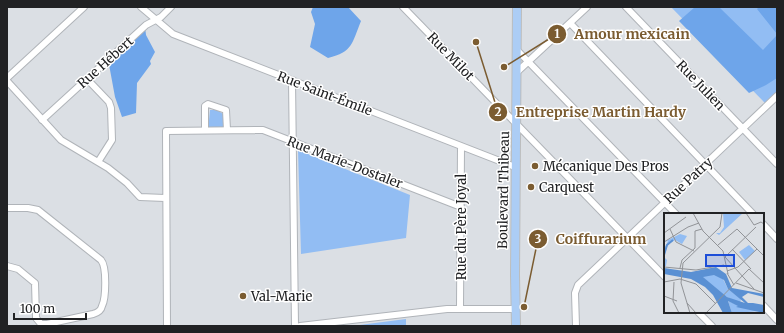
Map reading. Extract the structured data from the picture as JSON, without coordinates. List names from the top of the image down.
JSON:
{
  "streets": {
    "main road": ["Boulevard Thibeau"],
    "street": [
      "Rue Milot",
      "Rue Hébert",
      "Rue Julien",
      "Rue Saint-Émile",
      "Rue Marie-Dostaler",
      "Rue Patry",
      "Rue du Père Joyal"
    ]
  },
  "crossings": [
    ["Rue Milot", "Rue Patry"],
    ["Rue Milot", "Boulevard Thibeau"],
    ["Rue Hébert", "Rue Saint-Émile"],
    ["Rue Julien", "Rue Patry"],
    ["Rue Saint-Émile", "Boulevard Thibeau"],
    ["Rue Saint-Émile", "Rue du Père Joyal"],
    ["Rue Marie-Dostaler", "Rue du Père Joyal"]
  ],
  "places": [
    "Entreprise Martin Hardy",
    "Amour mexicain",
    "Mécanique Des Pros",
    "Carquest",
    "Val-Marie",
    "Coiffurarium"
  ],
  "scale_bar": "100 m"
}
